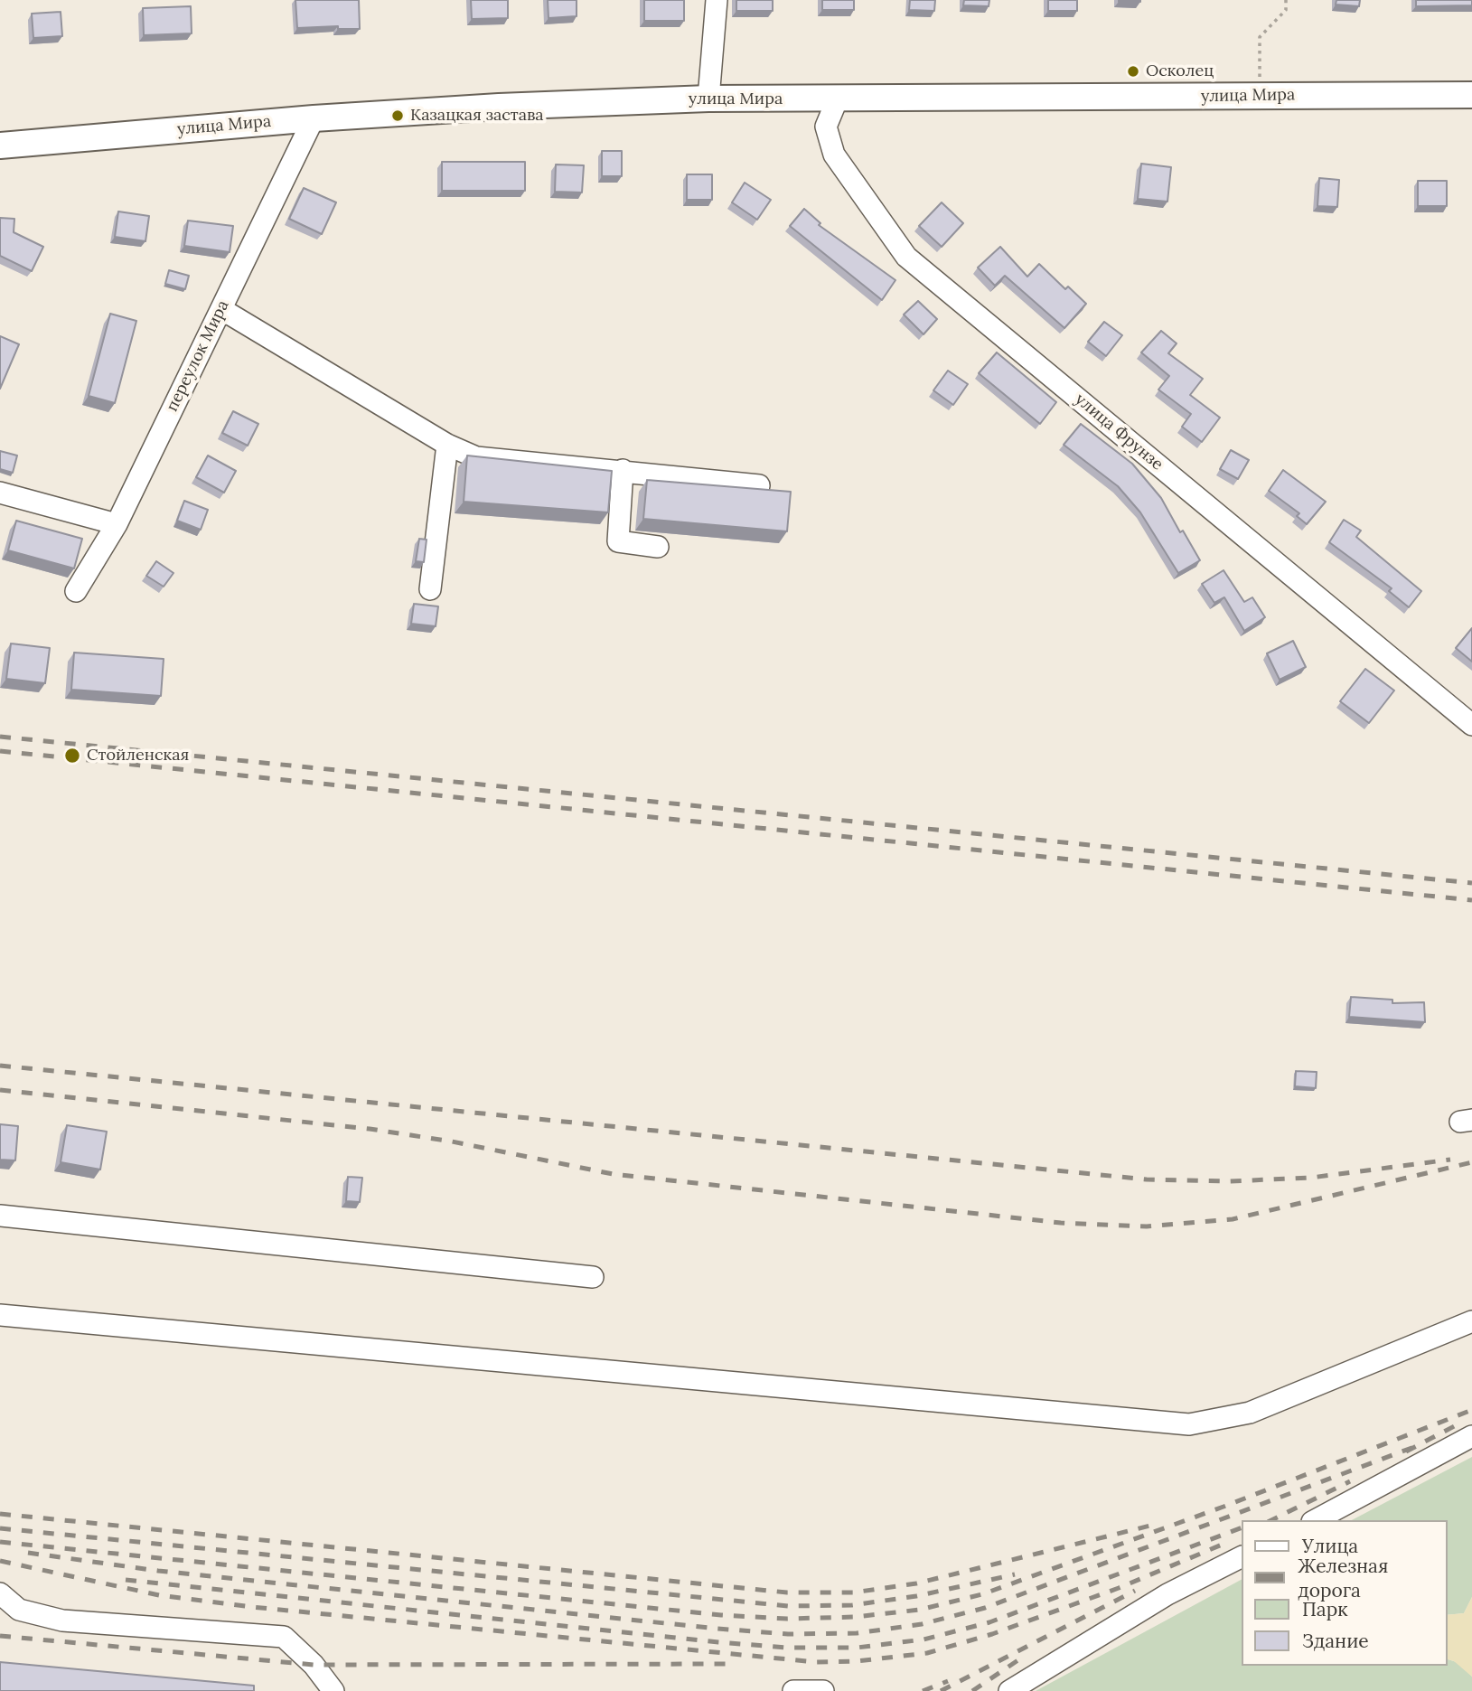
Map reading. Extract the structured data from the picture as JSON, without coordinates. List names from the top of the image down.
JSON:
{
  "streets": {
    "main road": ["улица Мира"],
    "street": ["переулок Мира", "улица Фрунзе"]
  },
  "crossings": [
    ["улица Мира", "переулок Мира"],
    ["улица Мира", "улица Фрунзе"]
  ],
  "places": ["Осколец", "Казацкая застава", "Стойленская"],
  "legend": [
    "Улица",
    "Железная дорога",
    "Парк",
    "Здание"
  ]
}
